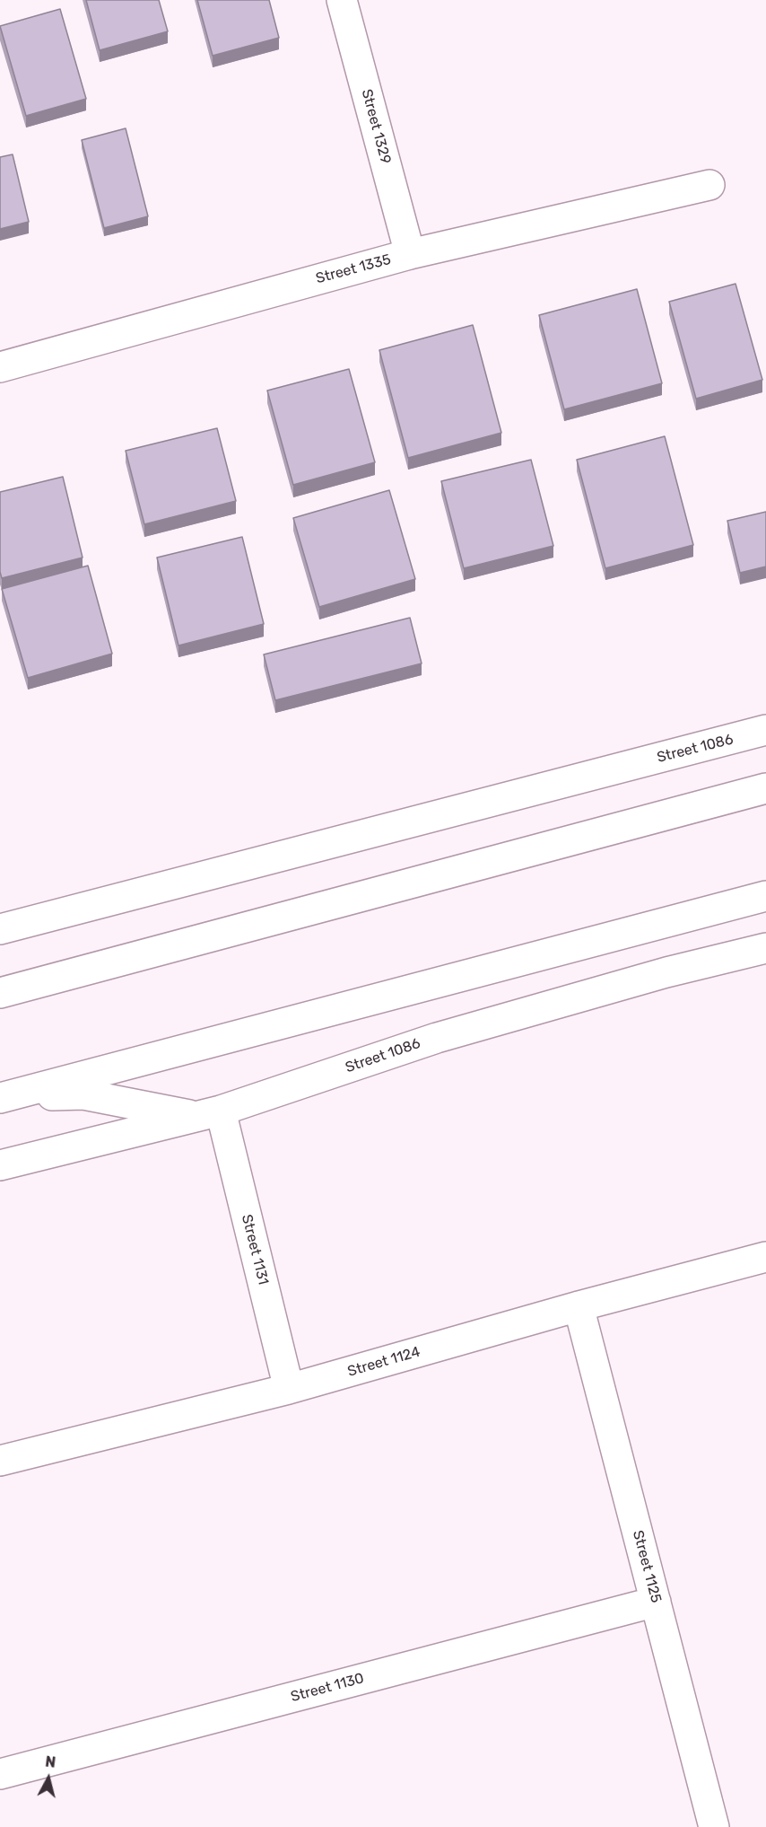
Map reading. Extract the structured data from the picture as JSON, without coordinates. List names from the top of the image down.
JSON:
{
  "streets": {
    "street": [
      "Street 1329",
      "Street 1335",
      "Street 1086",
      "Street 1131",
      "Street 1124",
      "Street 1125",
      "Street 1130"
    ]
  },
  "crossings": [
    ["Street 1329", "Street 1335"],
    ["Street 1086", "Street 1131"],
    ["Street 1131", "Street 1124"],
    ["Street 1124", "Street 1125"],
    ["Street 1125", "Street 1130"]
  ],
  "north": "top"
}
